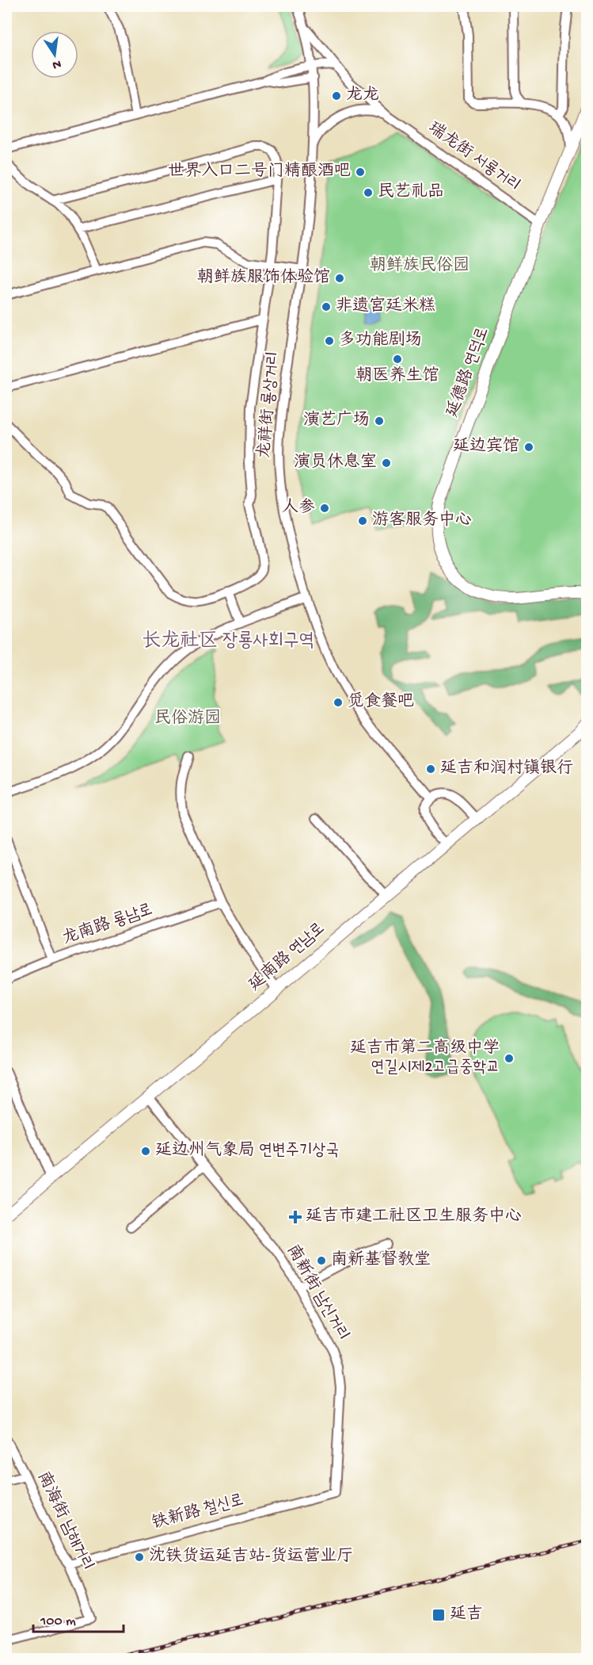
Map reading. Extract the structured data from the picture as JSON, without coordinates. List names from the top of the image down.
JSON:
{
  "streets": {
    "main road": ["延德路 연덕로", "延南路 연남로"],
    "street": [
      "瑞龙街 서룡거리",
      "龙祥街 룡상거리",
      "龙南路 룡남로",
      "南新街 남신거리",
      "铁新路 철신로",
      "南海街 남해거리"
    ]
  },
  "crossings": [
    ["瑞龙街 서룡거리", "延德路 연덕로"],
    ["瑞龙街 서룡거리", "龙祥街 룡상거리"],
    ["延南路 연남로", "南新街 남신거리"],
    ["南新街 남신거리", "铁新路 철신로"],
    ["铁新路 철신로", "南海街 남해거리"]
  ],
  "districts": ["长龙社区 장룡사회구역"],
  "parks": ["朝鲜族民俗园", "民俗游园"],
  "places": {
    "other": [
      "龙龙",
      "世界入口二号门精酿酒吧",
      "民艺礼品",
      "朝鲜族服饰体验馆",
      "非遗宫廷米糕",
      "多功能剧场",
      "朝医养生馆",
      "演艺广场",
      "延边宾馆",
      "演员休息室",
      "人参",
      "游客服务中心",
      "觅食餐吧",
      "延吉和润村镇银行",
      "延吉市第二高级中学 연길시제2고급중학교",
      "延边州气象局 연변주기상국",
      "南新基督教堂",
      "沈铁货运延吉站-货运营业厅"
    ],
    "health": ["延吉市建工社区卫生服务中心"],
    "transit": ["延吉"]
  },
  "scale_bar": "100 m",
  "north": "bottom"
}
